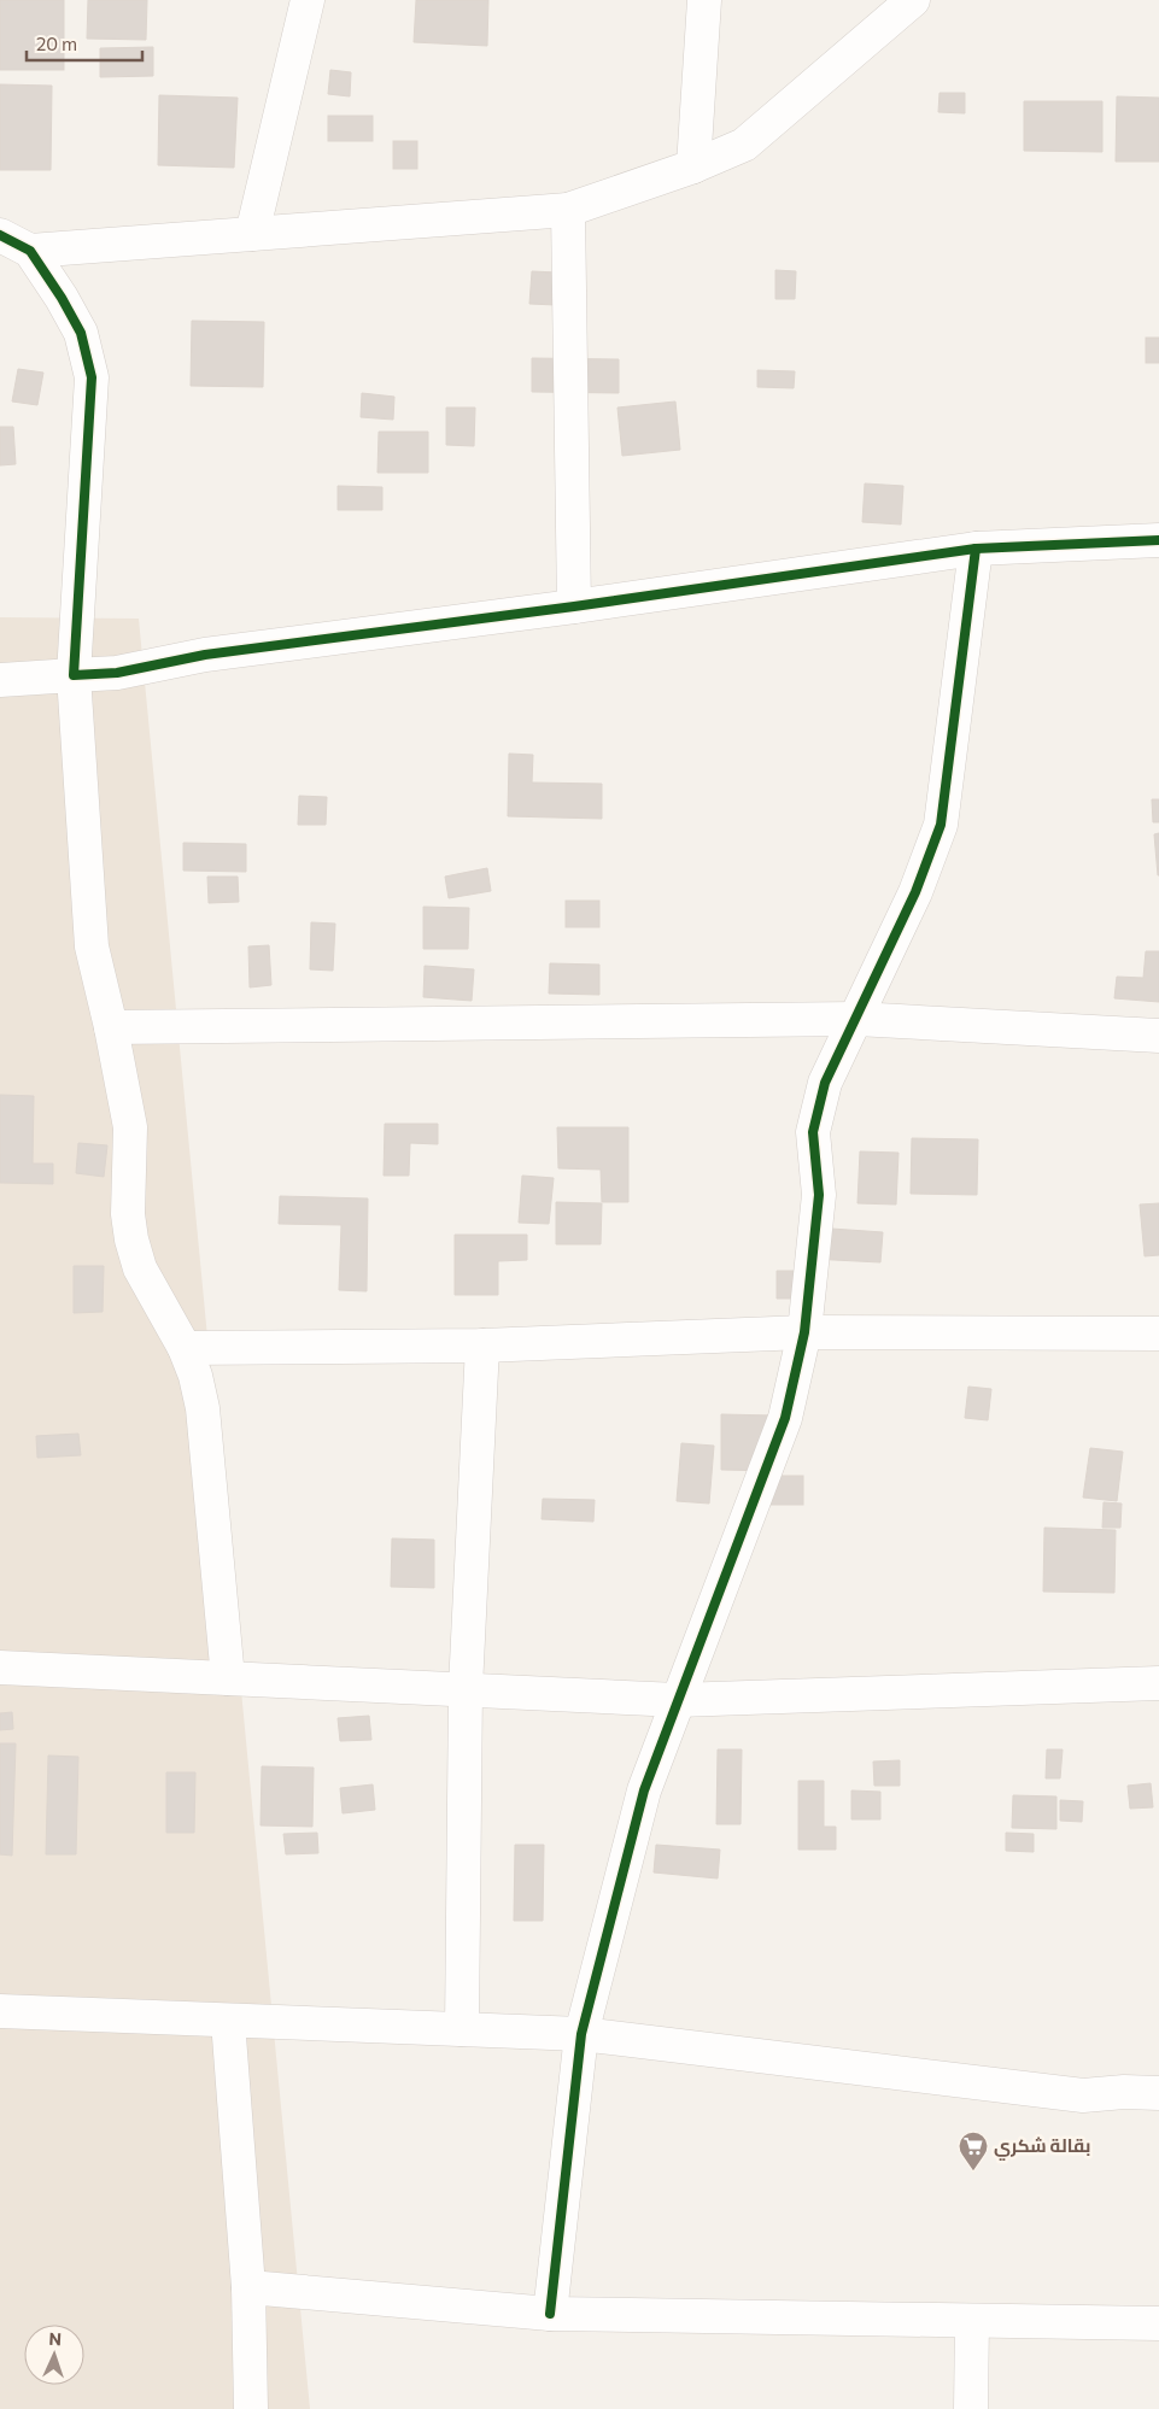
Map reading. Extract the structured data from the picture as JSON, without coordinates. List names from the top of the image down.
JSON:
{
  "places": {
    "supermarket": ["بقالة شكري"]
  },
  "scale_bar": "20 m",
  "north": "top"
}
